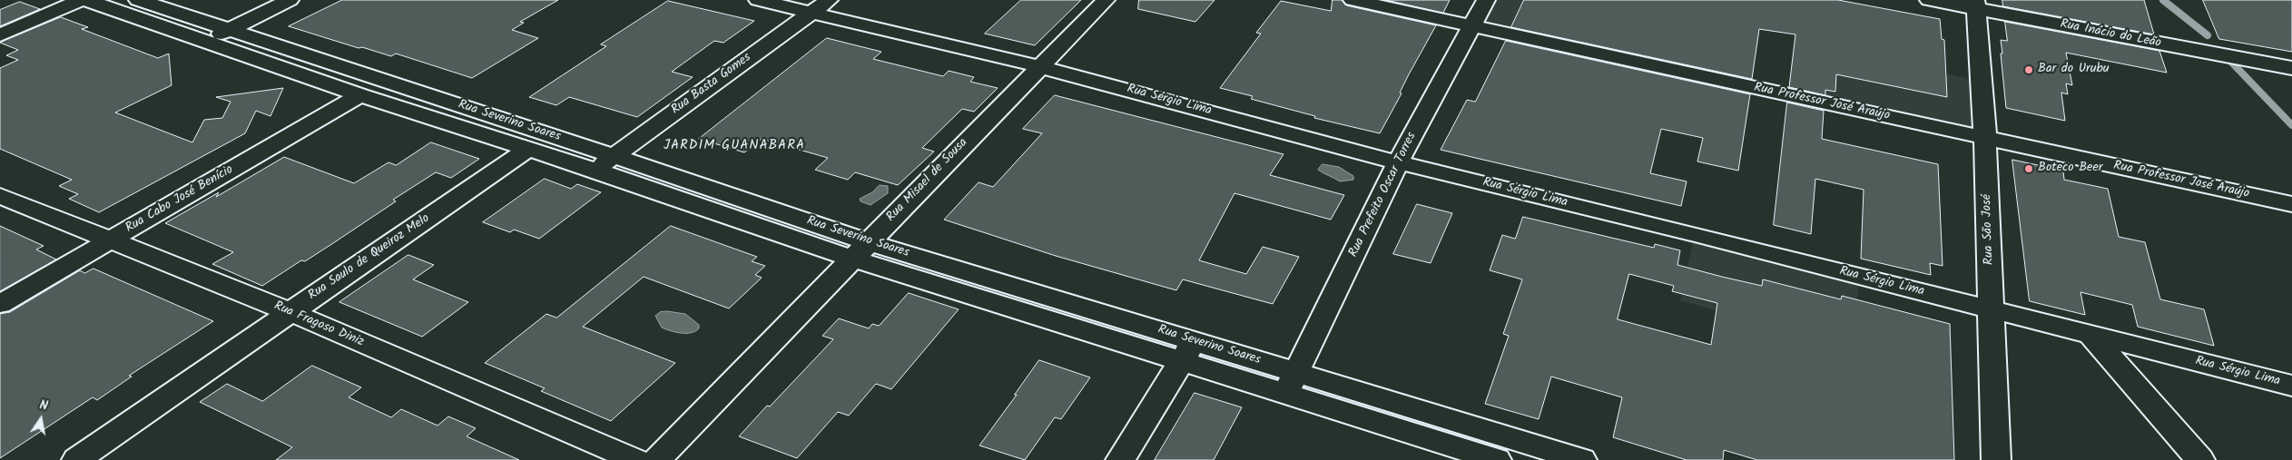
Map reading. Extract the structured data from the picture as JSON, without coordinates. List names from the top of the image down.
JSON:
{
  "streets": {
    "street": [
      "Rua Inácio do Leão",
      "Rua Basta Gomes",
      "Rua Sérgio Lima",
      "Rua Professor José Araújo",
      "Rua Severino Soares",
      "Rua Misael de Sousa",
      "Rua Prefeito Oscar Torres",
      "Rua Cabo José Benício",
      "Rua São José",
      "Rua Saulo de Queiroz Melo",
      "Rua Fragoso Diniz"
    ]
  },
  "crossings": [
    ["Rua Inácio do Leão", "Rua São José"],
    ["Rua Basta Gomes", "Rua Sérgio Lima"],
    ["Rua Basta Gomes", "Rua Severino Soares"],
    ["Rua Sérgio Lima", "Rua Misael de Sousa"],
    ["Rua Sérgio Lima", "Rua Prefeito Oscar Torres"],
    ["Rua Sérgio Lima", "Rua São José"],
    ["Rua Professor José Araújo", "Rua Prefeito Oscar Torres"],
    ["Rua Professor José Araújo", "Rua São José"],
    ["Rua Severino Soares", "Rua Misael de Sousa"],
    ["Rua Severino Soares", "Rua Prefeito Oscar Torres"],
    ["Rua Severino Soares", "Rua Cabo José Benício"],
    ["Rua Severino Soares", "Rua Saulo de Queiroz Melo"],
    ["Rua Cabo José Benício", "Rua Fragoso Diniz"],
    ["Rua Saulo de Queiroz Melo", "Rua Fragoso Diniz"]
  ],
  "districts": ["JARDIM GUANABARA"],
  "places": ["Bar do Urubu", "Boteco Beer"],
  "north": "top"
}
